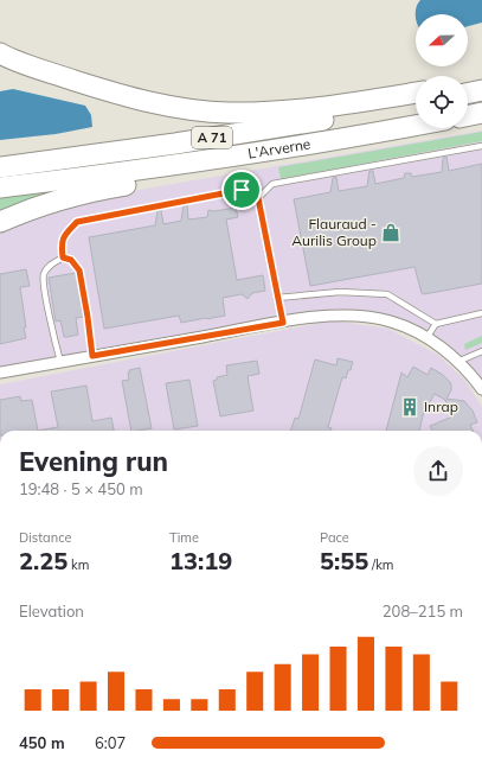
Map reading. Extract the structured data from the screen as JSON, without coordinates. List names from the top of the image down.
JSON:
{
  "streets": {
    "highway": ["A 71", "L'Arverne"]
  },
  "places": {
    "shop": ["Flauraud - Aurilis Group"],
    "building": ["Inrap"]
  },
  "north": "left",
  "page": {
    "heading": ["Evening run", "19:48 · 5 × 450 m"],
    "stats": [
      ["Distance", "2.25 km"],
      ["Time", "13:19"],
      ["Pace", "5:55 /km"]
    ],
    "chart": ["Elevation", "208–215 m"],
    "list": [
      {
        "name": "450 m",
        "note": "6:07"
      }
    ]
  }
}
